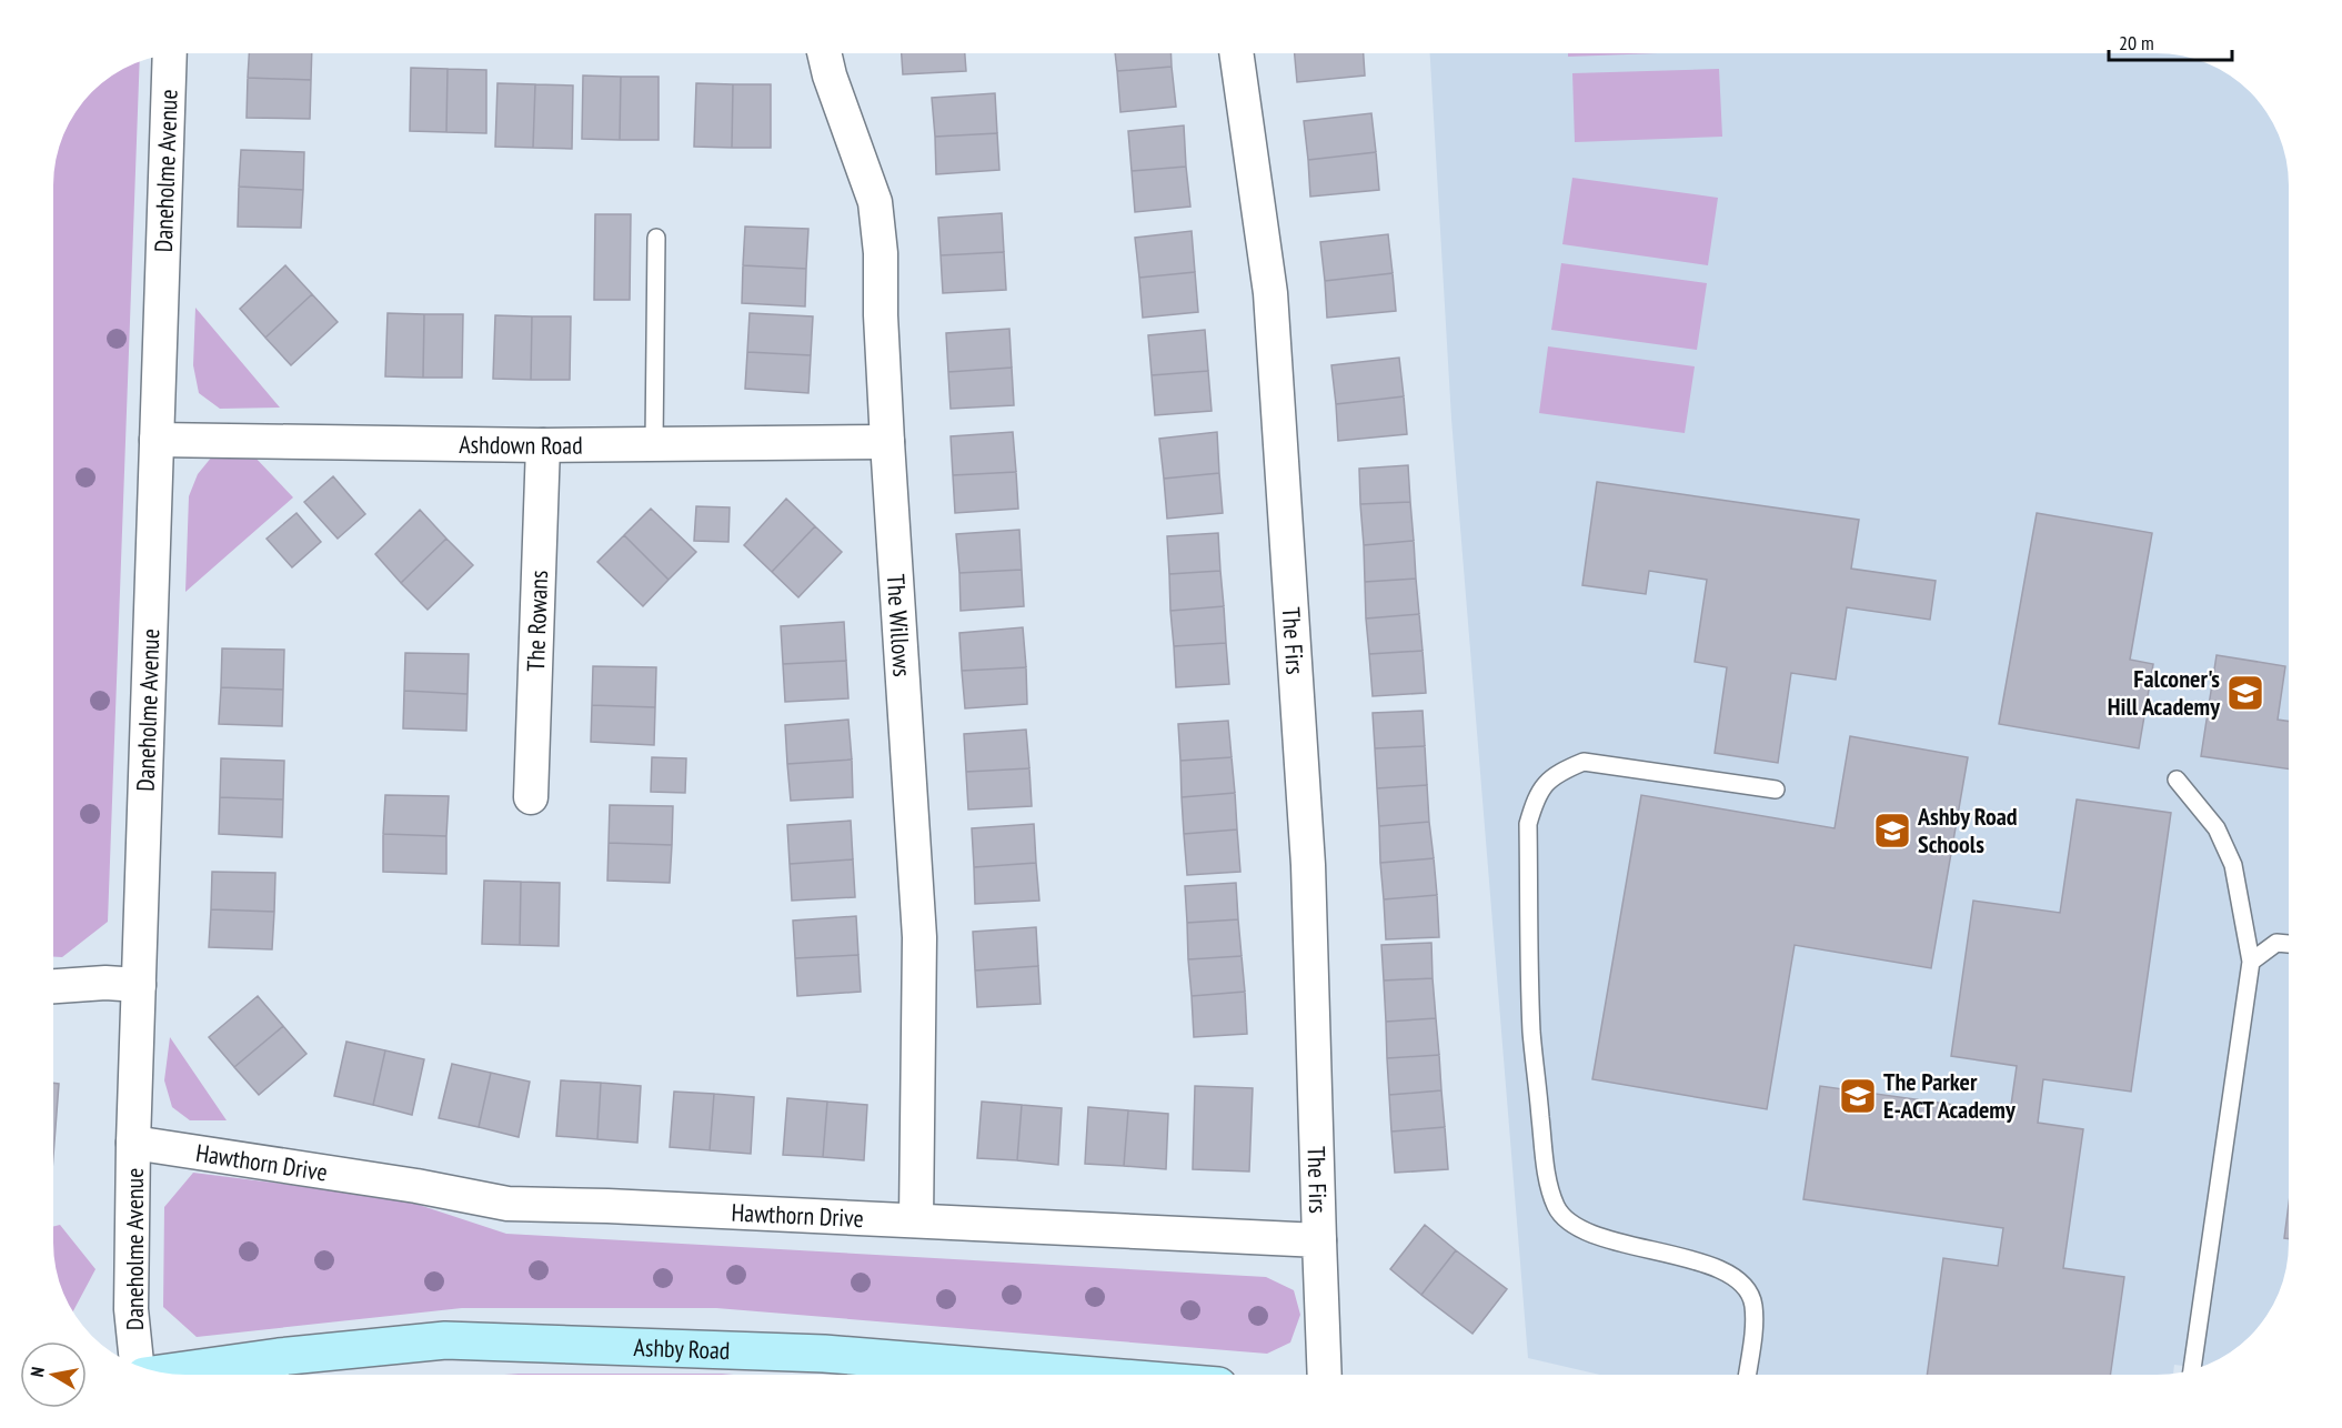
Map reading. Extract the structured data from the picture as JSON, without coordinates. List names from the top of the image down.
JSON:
{
  "streets": {
    "street": [
      "Daneholme Avenue",
      "Ashdown Road",
      "The Rowans",
      "The Willows",
      "The Firs",
      "Hawthorn Drive",
      "Ashby Road"
    ]
  },
  "crossings": [
    ["Daneholme Avenue", "Ashdown Road"],
    ["Daneholme Avenue", "Hawthorn Drive"],
    ["Ashdown Road", "The Rowans"],
    ["Ashdown Road", "The Willows"],
    ["The Willows", "Hawthorn Drive"],
    ["The Firs", "Hawthorn Drive"]
  ],
  "places": {
    "school or university": ["Falconer's Hill Academy", "Ashby Road Schools", "The Parker E-ACT Academy"]
  },
  "scale_bar": "20 m",
  "north": "left"
}
